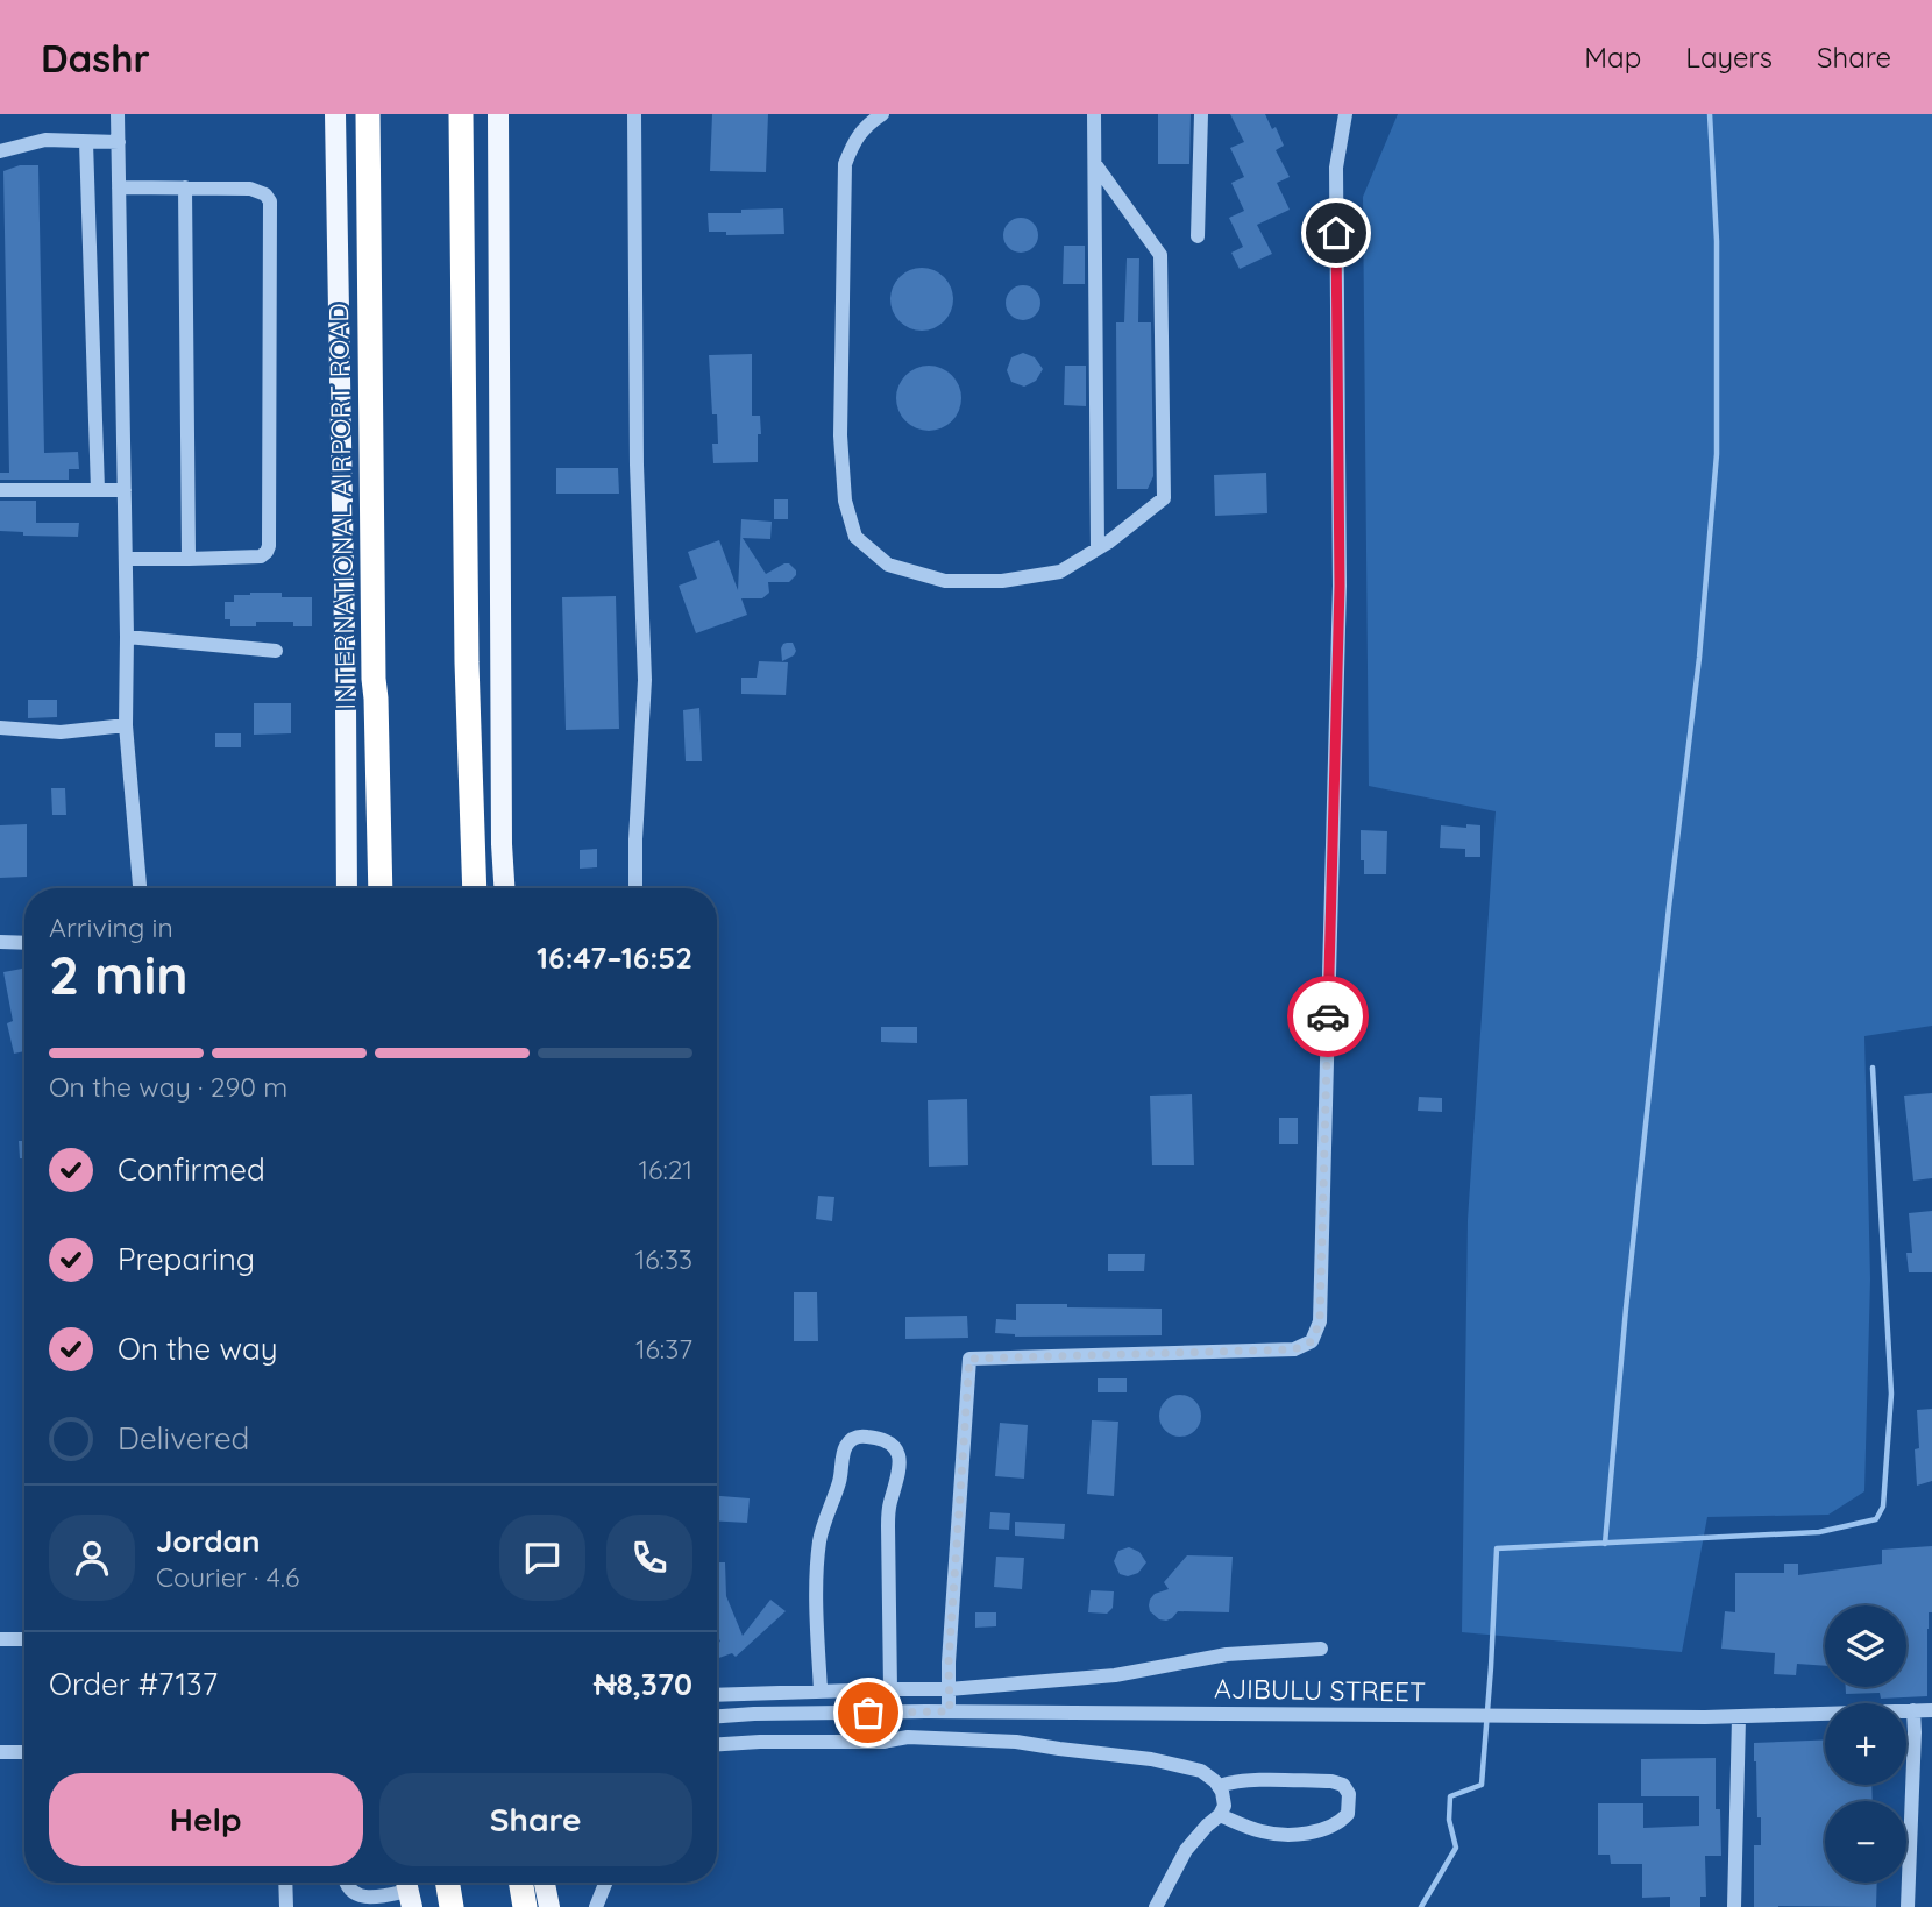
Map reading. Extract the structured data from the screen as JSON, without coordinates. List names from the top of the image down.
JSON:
{
  "streets": {
    "highway": ["INTERNATIONAL AIRPORT ROAD"],
    "street": ["AJIBULU STREET"]
  },
  "page": {
    "header": "Dashr",
    "nav": ["Map", "Layers", "Share"],
    "heading": ["2 min", "Arriving in", "16:47–16:52"],
    "panel": [
      "Jordan",
      "Courier · 4.6",
      "Order #7137",
      "₦8,370"
    ],
    "bar": "On the way · 290 m",
    "list": [
      ["Confirmed", "16:21"],
      ["Preparing", "16:33"],
      ["On the way", "16:37"],
      "Delivered"
    ],
    "map_buttons": ["+", "−"],
    "buttons": ["Help", "Share"]
  }
}
